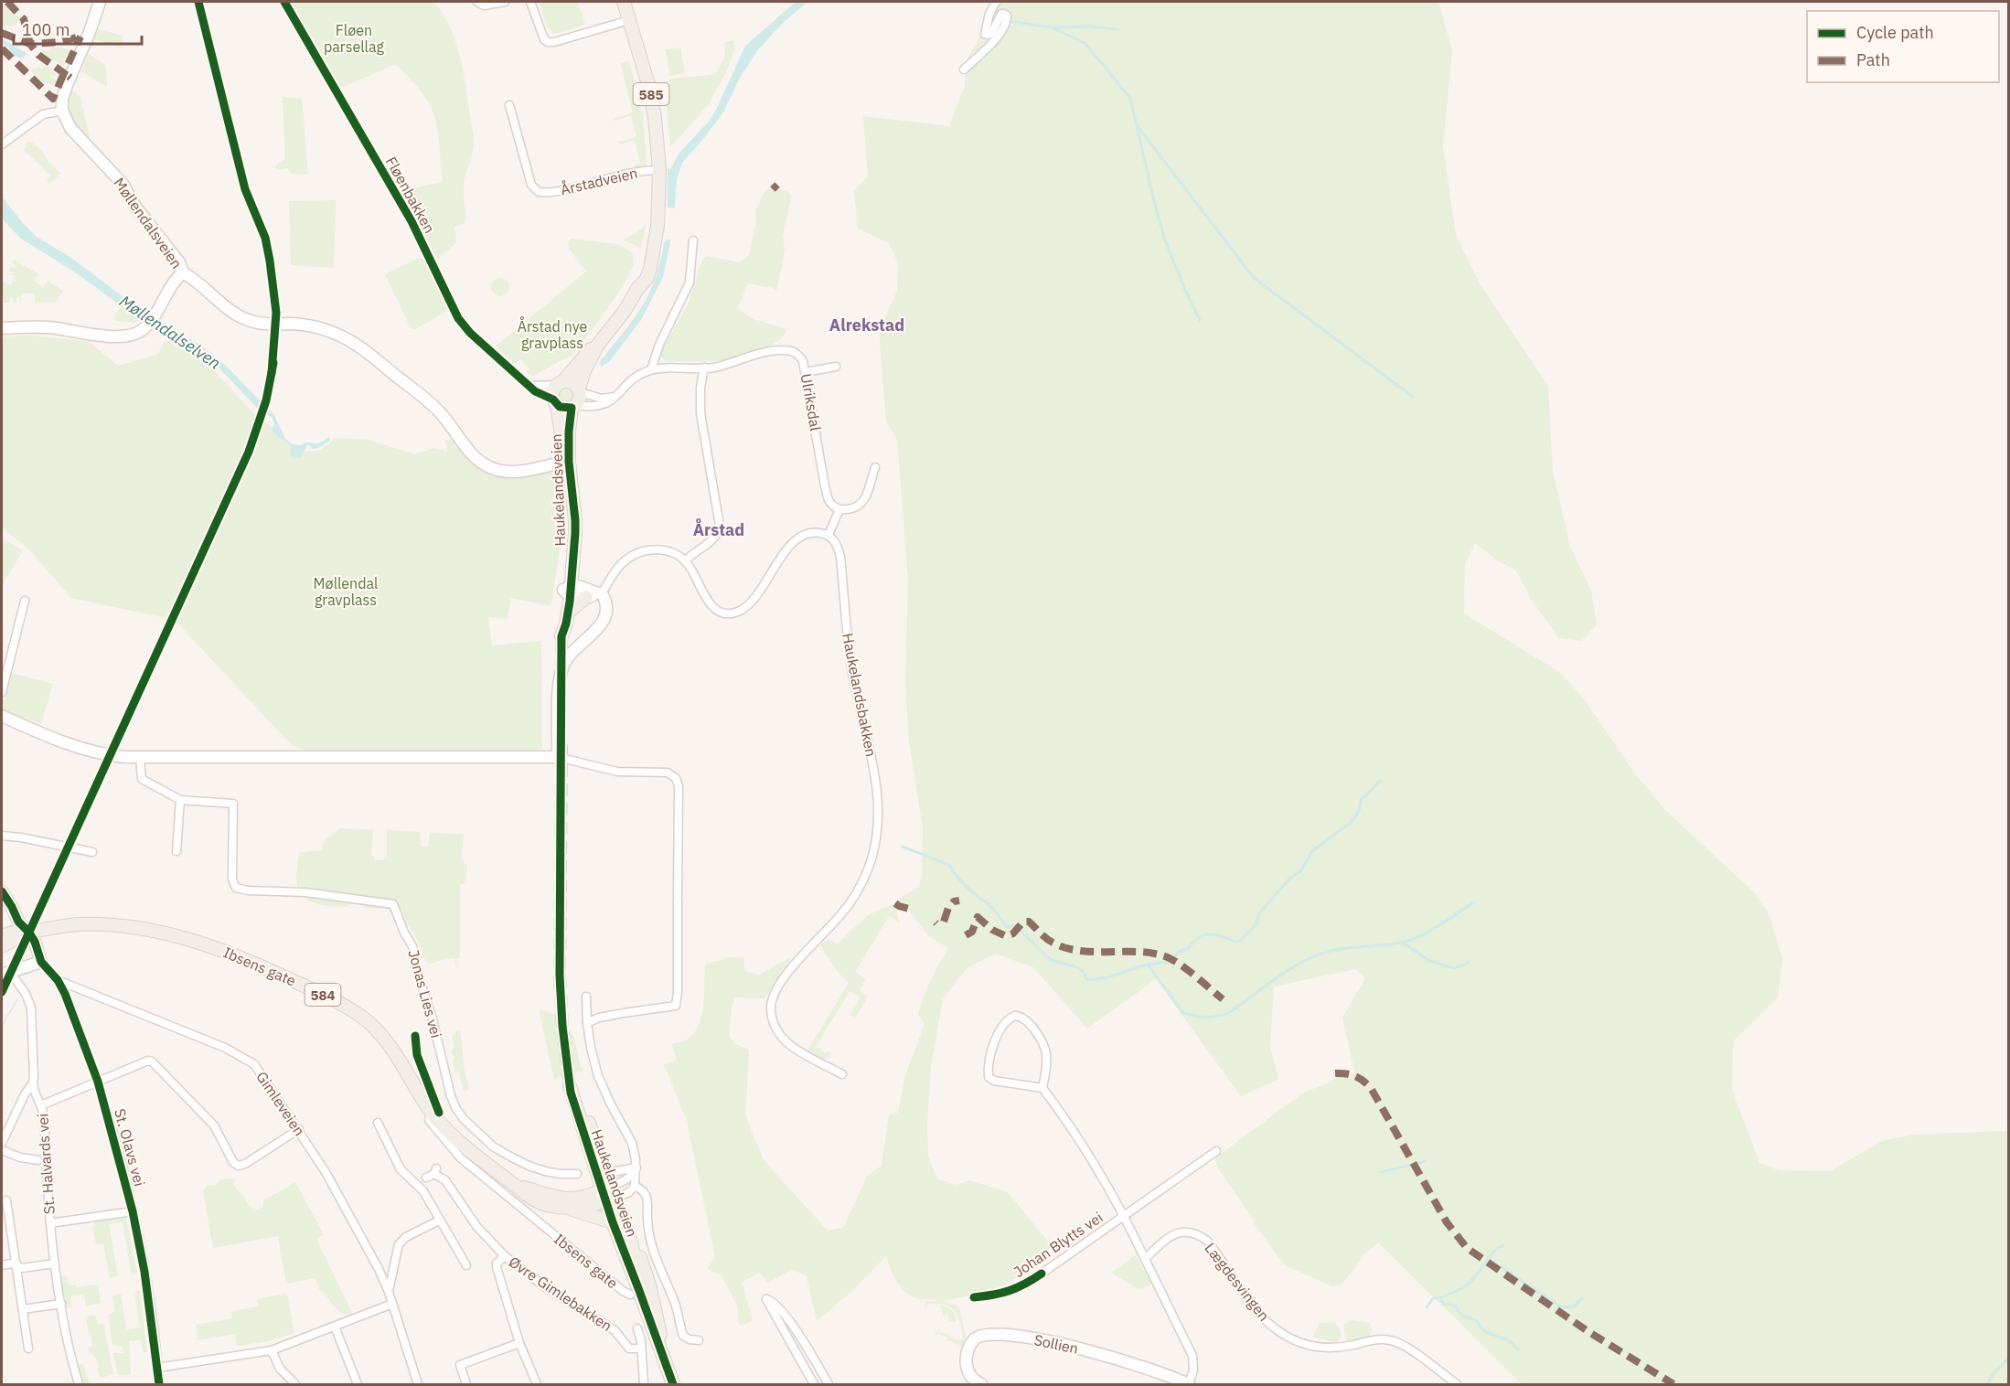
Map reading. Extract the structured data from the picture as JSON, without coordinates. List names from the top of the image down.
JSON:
{
  "streets": {
    "main road": [
      "585",
      "Årstadveien",
      "Haukelandsveien",
      "Ibsens gate",
      "584"
    ],
    "street": [
      "Fløenbakken",
      "Møllendalsveien",
      "Ulriksdal",
      "Haukelandsbakken",
      "Jonas Lies vei",
      "Gimleveien",
      "St. Olavs vei",
      "St. Halvards vei",
      "Johan Blytts vei",
      "Lægdesvingen",
      "Øvre Gimlebakken",
      "Sollien"
    ]
  },
  "crossings": [
    ["585", "Årstadveien"],
    ["585", "Fløenbakken"],
    ["585", "Ulriksdal"],
    ["585", "Haukelandsveien"],
    ["Fløenbakken", "Ulriksdal"],
    ["Fløenbakken", "Haukelandsveien"],
    ["Ulriksdal", "Haukelandsveien"],
    ["Haukelandsveien", "Ibsens gate"],
    ["Haukelandsveien", "584"],
    ["Ibsens gate", "584"],
    ["Ibsens gate", "St. Olavs vei"],
    ["Gimleveien", "St. Olavs vei"],
    ["Gimleveien", "St. Halvards vei"],
    ["St. Olavs vei", "St. Halvards vei"],
    ["Johan Blytts vei", "Lægdesvingen"]
  ],
  "districts": ["Alrekstad", "Årstad"],
  "water": ["Møllendalselven"],
  "parks": ["Fløen parsellag", "Årstad nye gravplass", "Møllendal gravplass"],
  "legend": ["Cycle path", "Path"],
  "scale_bar": "100 m"
}
